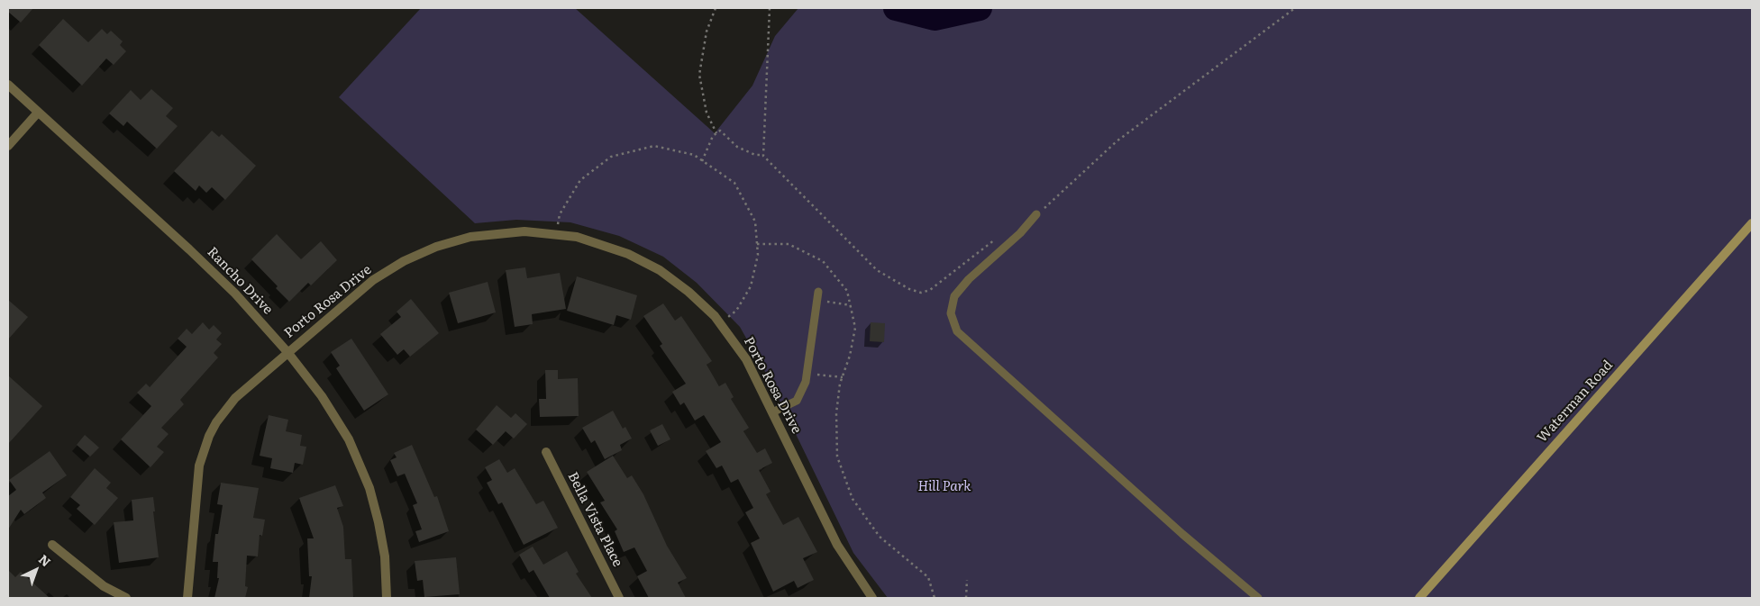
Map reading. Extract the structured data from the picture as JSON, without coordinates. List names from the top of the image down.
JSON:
{
  "streets": {
    "main road": ["Waterman Road"],
    "street": ["Rancho Drive", "Porto Rosa Drive", "Bella Vista Place"]
  },
  "crossings": [
    ["Rancho Drive", "Porto Rosa Drive"]
  ],
  "parks": ["Hill Park"],
  "north": "top right"
}
